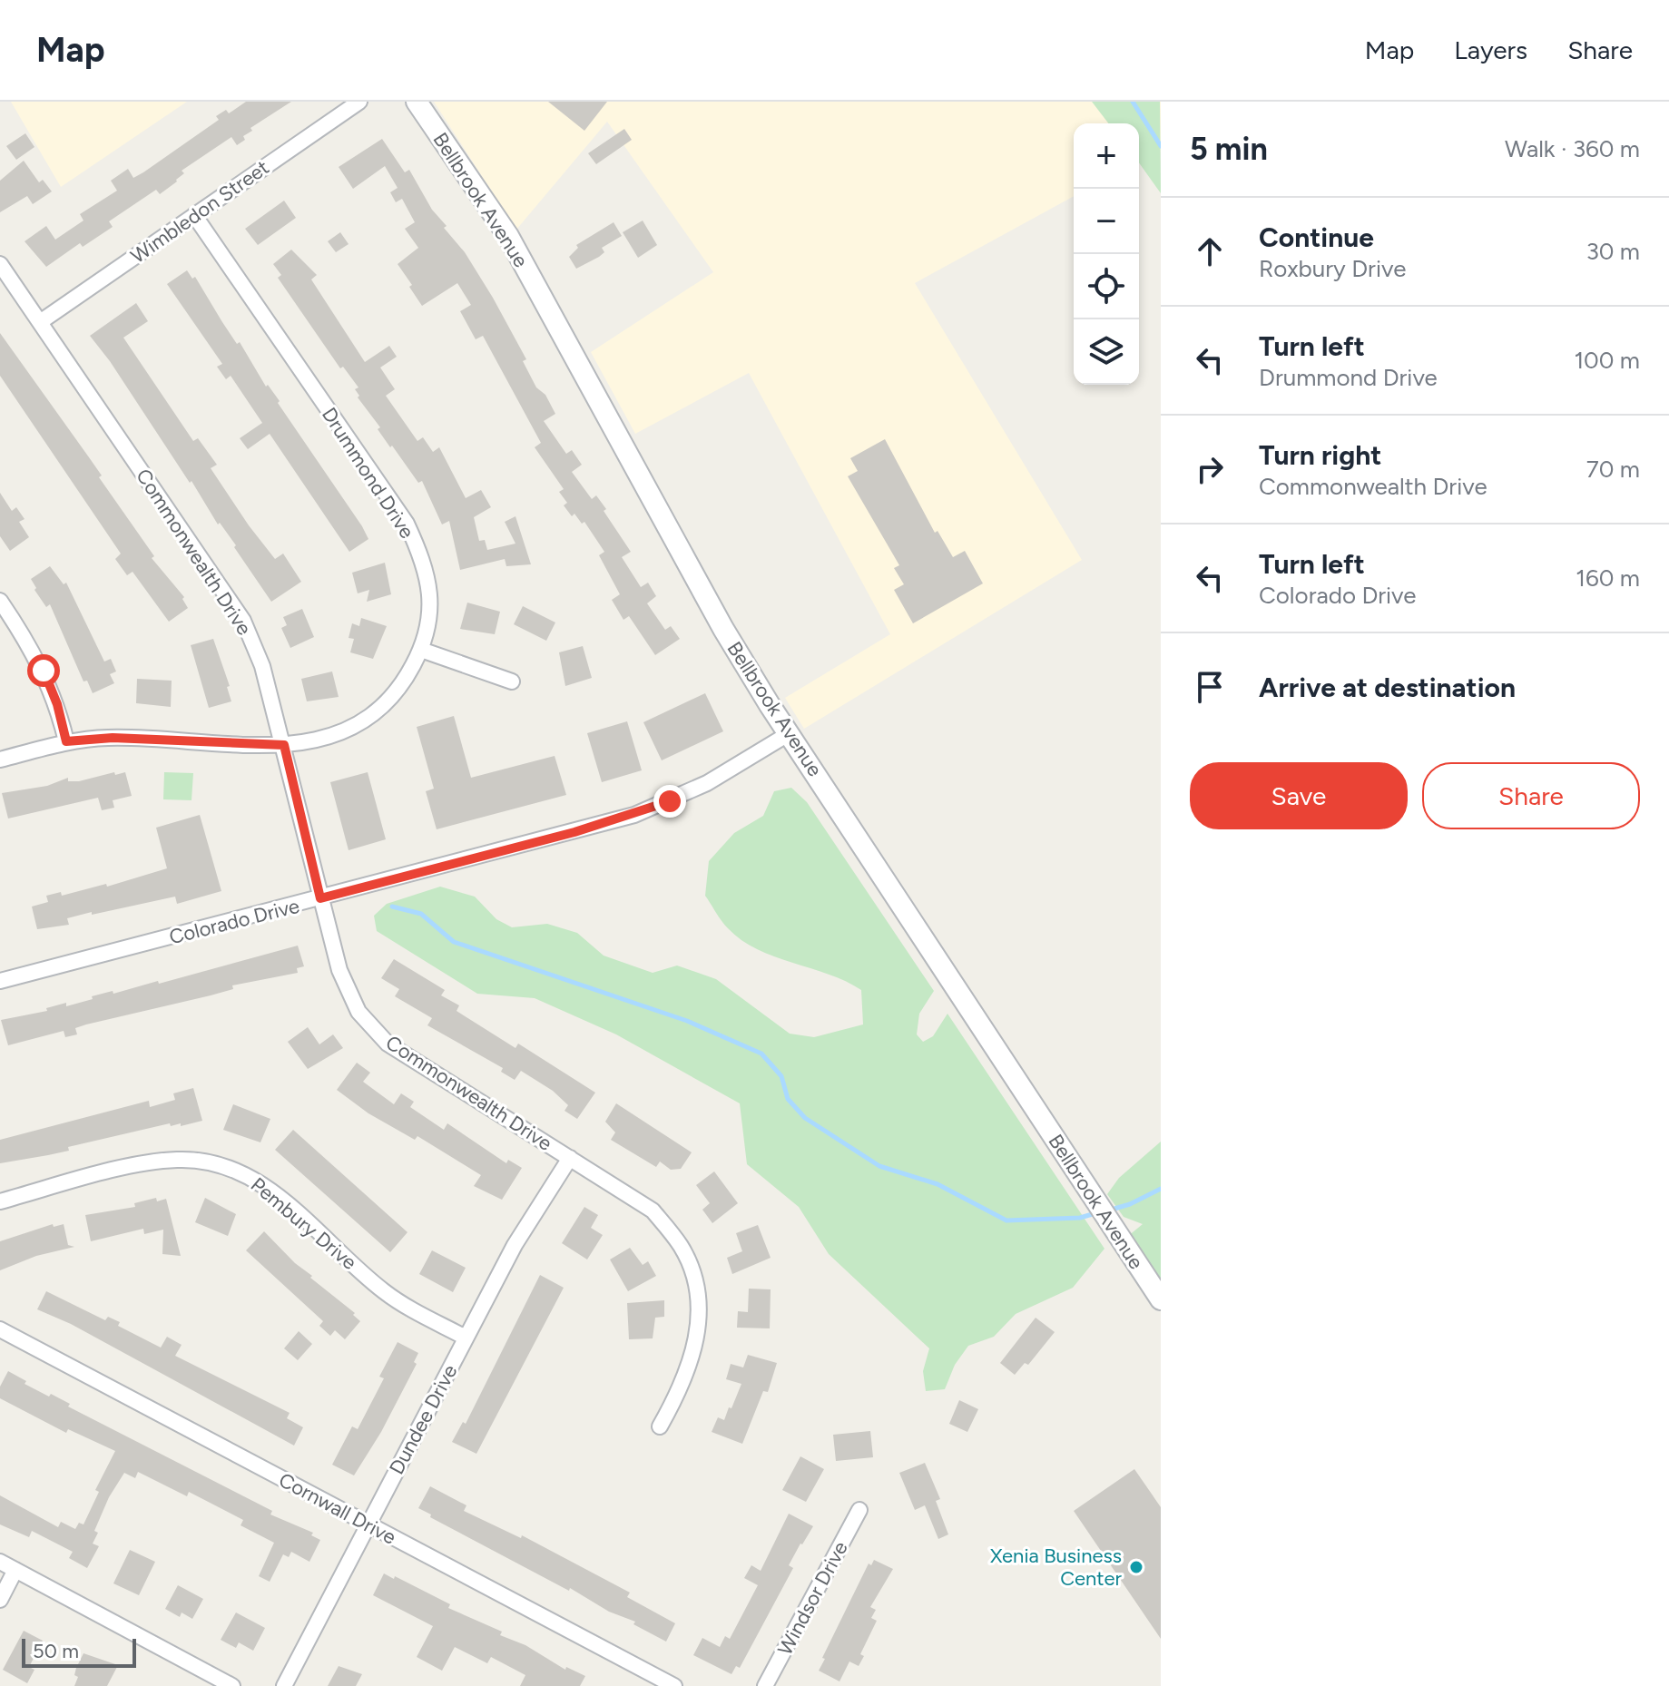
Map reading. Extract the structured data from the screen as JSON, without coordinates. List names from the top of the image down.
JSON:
{
  "streets": {
    "street": [
      "Bellbrook Avenue",
      "Wimbledon Street",
      "Drummond Drive",
      "Commonwealth Drive",
      "Colorado Drive",
      "Pembury Drive",
      "Dundee Drive",
      "Cornwall Drive",
      "Windsor Drive"
    ]
  },
  "crossings": [
    ["Bellbrook Avenue", "Colorado Drive"],
    ["Wimbledon Street", "Drummond Drive"],
    ["Wimbledon Street", "Commonwealth Drive"],
    ["Drummond Drive", "Commonwealth Drive"],
    ["Commonwealth Drive", "Colorado Drive"],
    ["Commonwealth Drive", "Dundee Drive"],
    ["Pembury Drive", "Dundee Drive"],
    ["Dundee Drive", "Cornwall Drive"]
  ],
  "places": ["Xenia Business Center"],
  "scale_bar": "50 m",
  "page": {
    "header": "Map",
    "nav": ["Map", "Layers", "Share"],
    "heading": ["5 min", "Walk · 360 m"],
    "map_buttons": ["+", "−"],
    "list": [
      ["Continue", "Roxbury Drive", "30 m"],
      ["Turn left", "Drummond Drive", "100 m"],
      ["Turn right", "Commonwealth Drive", "70 m"],
      ["Turn left", "Colorado Drive", "160 m"],
      "Arrive at destination"
    ],
    "buttons": ["Save", "Share"],
    "scale": "50 m"
  }
}
